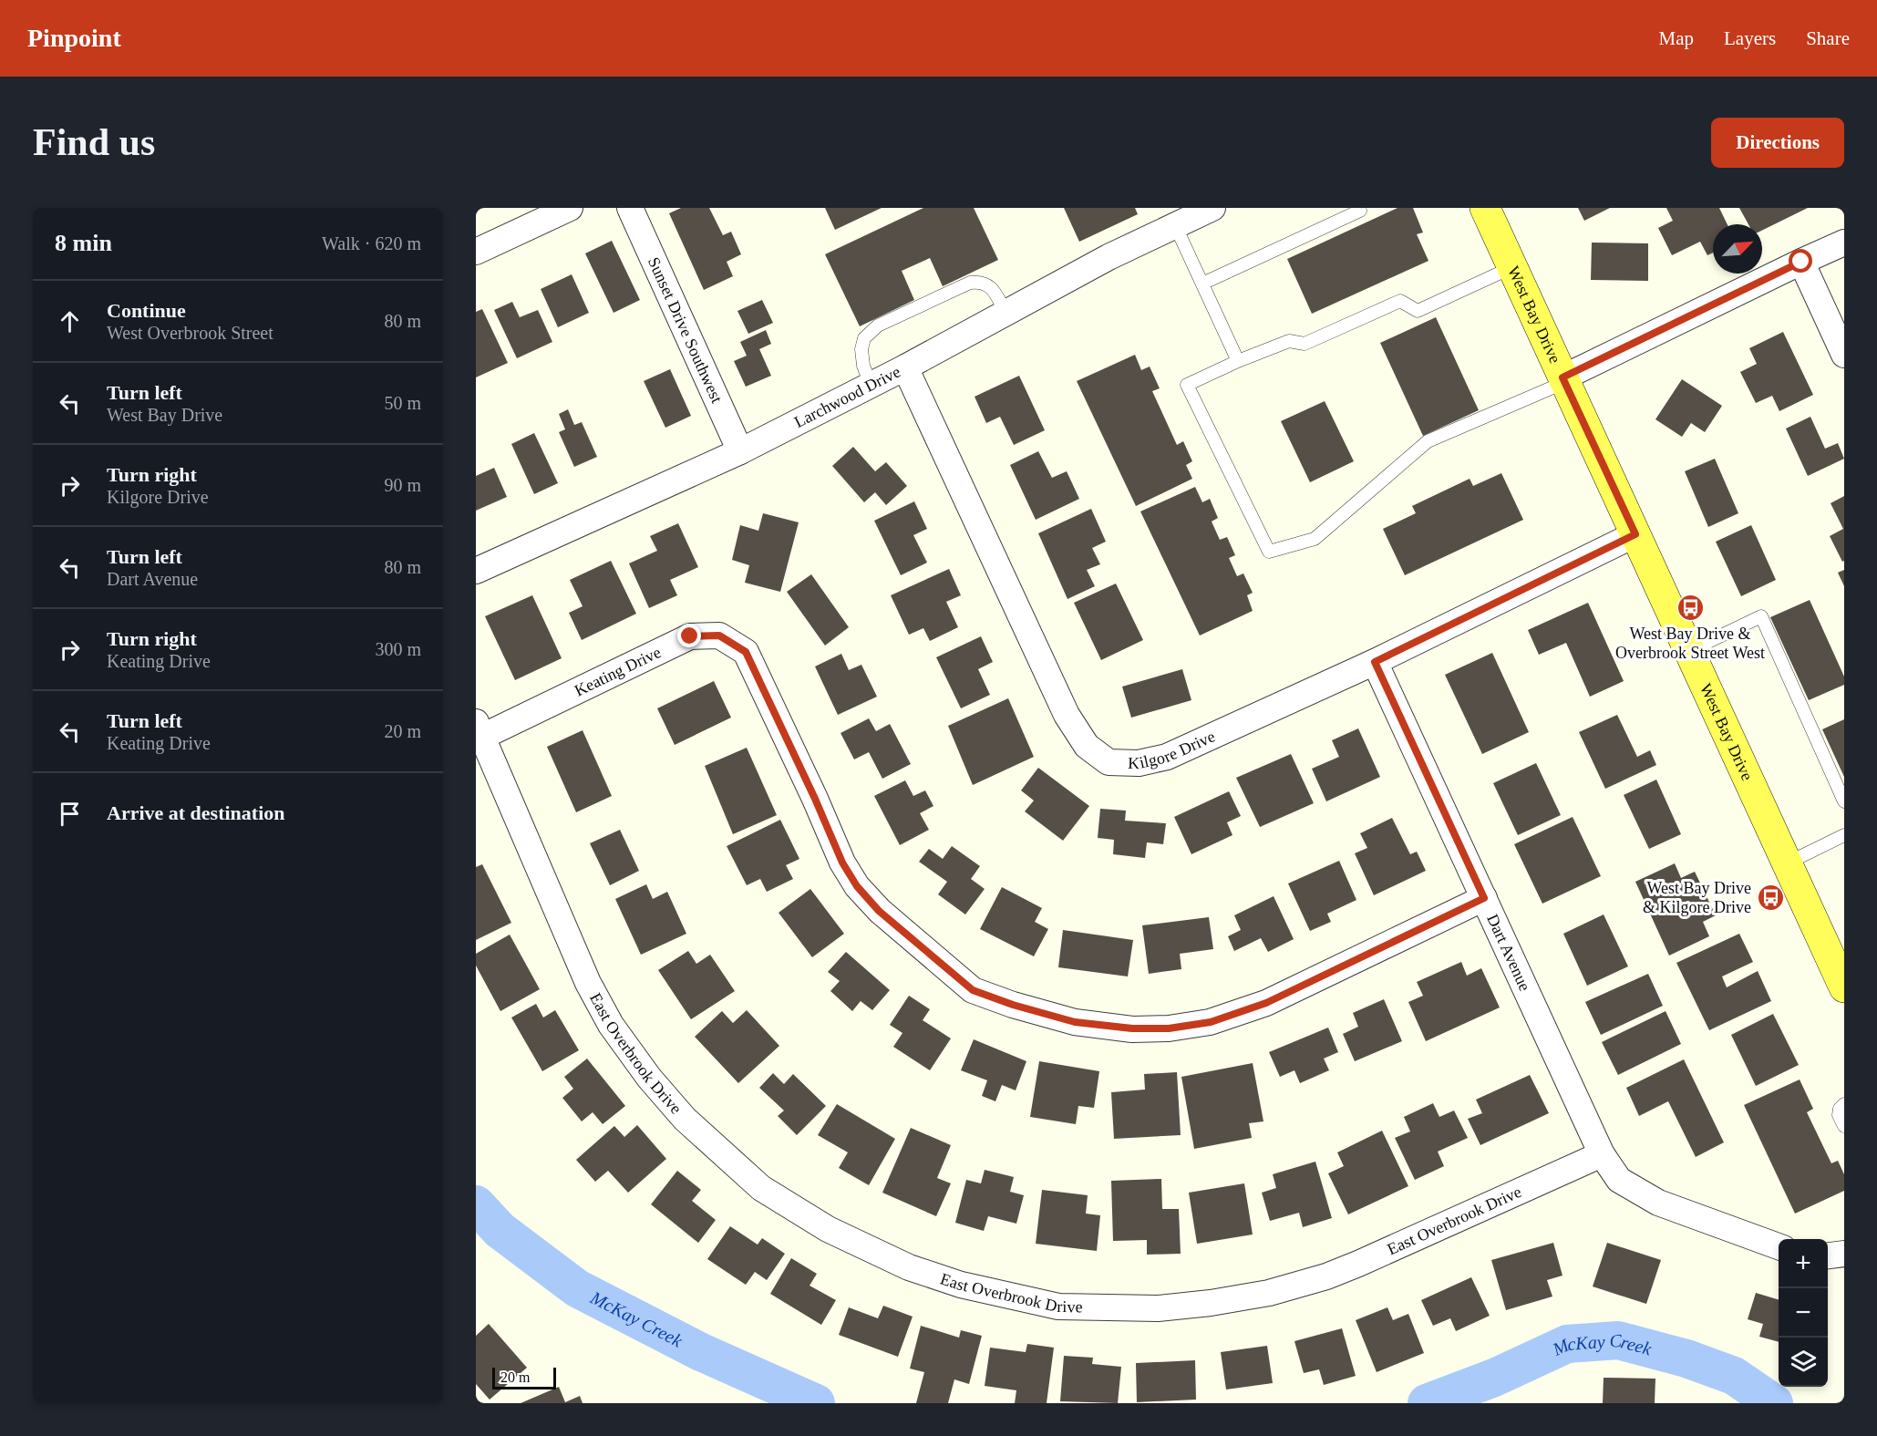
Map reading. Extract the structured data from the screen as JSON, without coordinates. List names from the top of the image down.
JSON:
{
  "streets": {
    "main road": ["West Bay Drive"],
    "street": [
      "Sunset Drive Southwest",
      "Larchwood Drive",
      "Keating Drive",
      "Kilgore Drive",
      "Dart Avenue",
      "East Overbrook Drive"
    ]
  },
  "crossings": [
    ["West Bay Drive", "Kilgore Drive"],
    ["Sunset Drive Southwest", "Larchwood Drive"],
    ["Larchwood Drive", "Kilgore Drive"],
    ["Keating Drive", "Dart Avenue"],
    ["Keating Drive", "East Overbrook Drive"],
    ["Kilgore Drive", "Dart Avenue"],
    ["Dart Avenue", "East Overbrook Drive"]
  ],
  "water": ["McKay Creek"],
  "places": {
    "bus stop": ["West Bay Drive & Overbrook Street West", "West Bay Drive & Kilgore Drive"]
  },
  "scale_bar": "20 m",
  "north": "top right",
  "page": {
    "header": "Pinpoint",
    "nav": ["Map", "Layers", "Share"],
    "buttons": "Directions",
    "title": "Find us",
    "heading": ["8 min", "Walk · 620 m"],
    "list": [
      ["Continue", "West Overbrook Street", "80 m"],
      ["Turn left", "West Bay Drive", "50 m"],
      ["Turn right", "Kilgore Drive", "90 m"],
      ["Turn left", "Dart Avenue", "80 m"],
      ["Turn right", "Keating Drive", "300 m"],
      ["Turn left", "Keating Drive", "20 m"],
      "Arrive at destination"
    ],
    "map_buttons": ["+", "−"],
    "scale": "20 m"
  }
}
